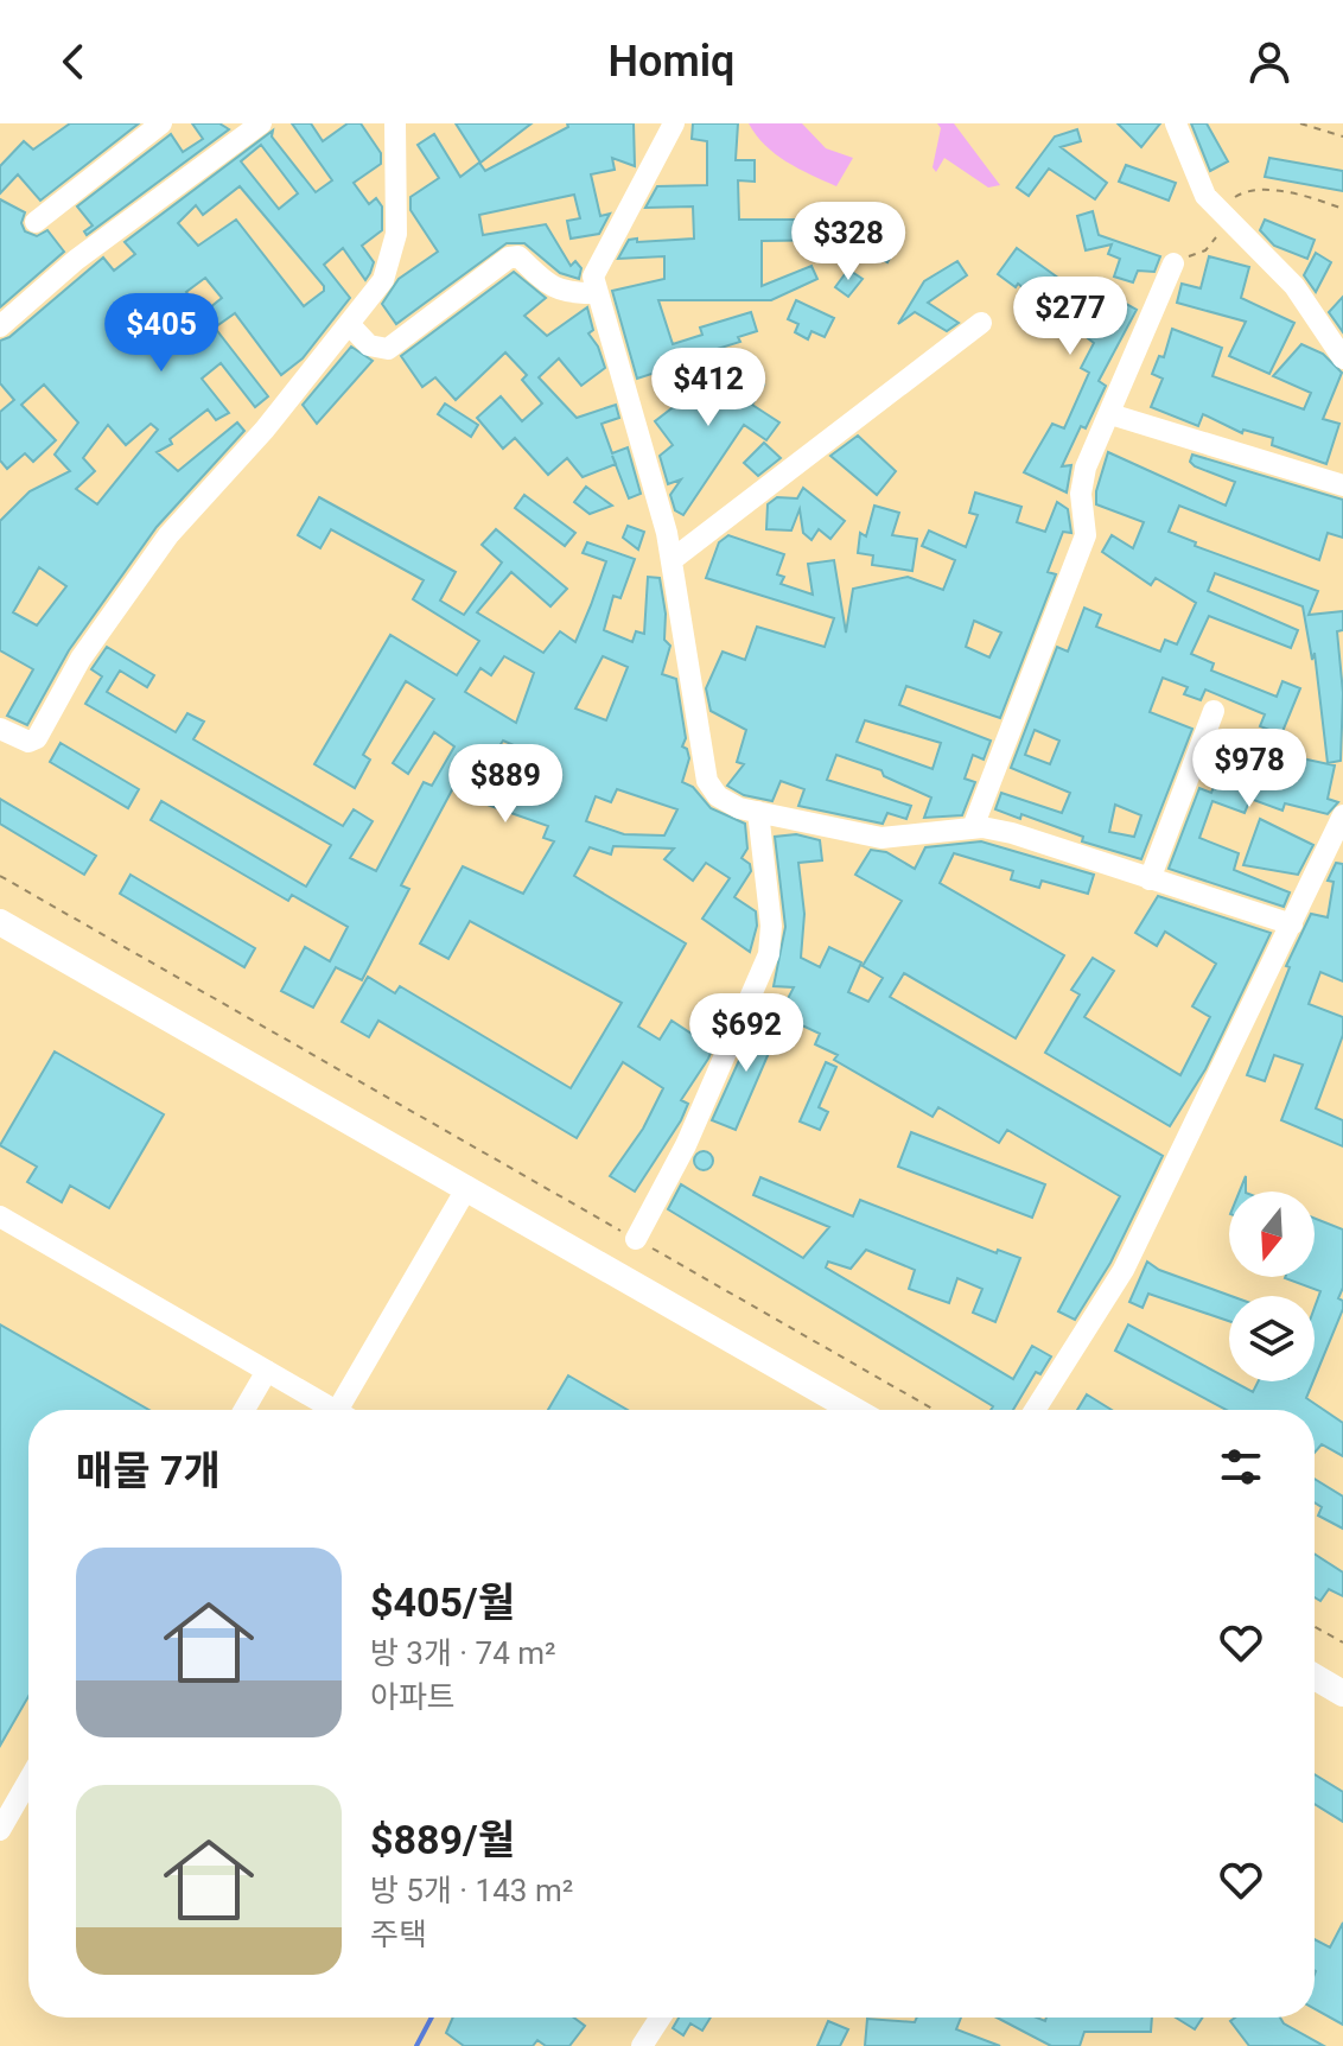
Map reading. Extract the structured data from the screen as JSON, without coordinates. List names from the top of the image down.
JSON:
{
  "north": "bottom",
  "page": {
    "header": "Homiq",
    "price": [
      "$328",
      "$277",
      "$405",
      "$412",
      "$978",
      "$889",
      "$692"
    ],
    "heading": "매물 7개",
    "list": [
      {
        "name": "$405/월",
        "note": "방 3개 · 74 m² · 아파트"
      },
      {
        "name": "$889/월",
        "note": "방 5개 · 143 m² · 주택"
      }
    ]
  }
}
